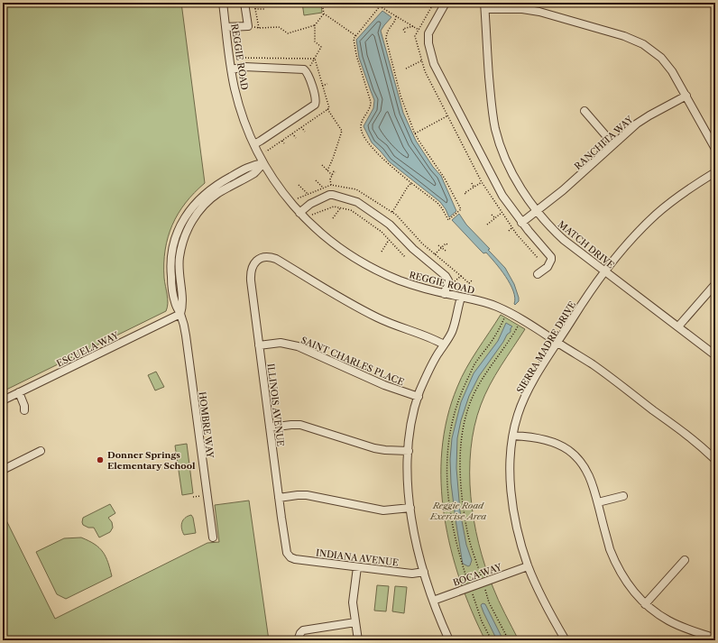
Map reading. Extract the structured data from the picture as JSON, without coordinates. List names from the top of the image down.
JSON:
{
  "streets": {
    "street": [
      "REGGIE ROAD",
      "RANCHITA WAY",
      "MATCH DRIVE",
      "SIERRA MADRE DRIVE",
      "ESCUELA WAY",
      "SAINT CHARLES PLACE",
      "ILLINOIS AVENUE",
      "HOMBRE WAY",
      "INDIANA AVENUE",
      "BOCA WAY"
    ]
  },
  "crossings": [
    ["REGGIE ROAD", "SIERRA MADRE DRIVE"],
    ["REGGIE ROAD", "HOMBRE WAY"],
    ["RANCHITA WAY", "MATCH DRIVE"],
    ["MATCH DRIVE", "SIERRA MADRE DRIVE"],
    ["SIERRA MADRE DRIVE", "BOCA WAY"],
    ["ESCUELA WAY", "HOMBRE WAY"],
    ["SAINT CHARLES PLACE", "ILLINOIS AVENUE"],
    ["ILLINOIS AVENUE", "INDIANA AVENUE"]
  ],
  "parks": ["Reggie Road Exercise Area"],
  "places": ["Donner Springs Elementary School"]
}
